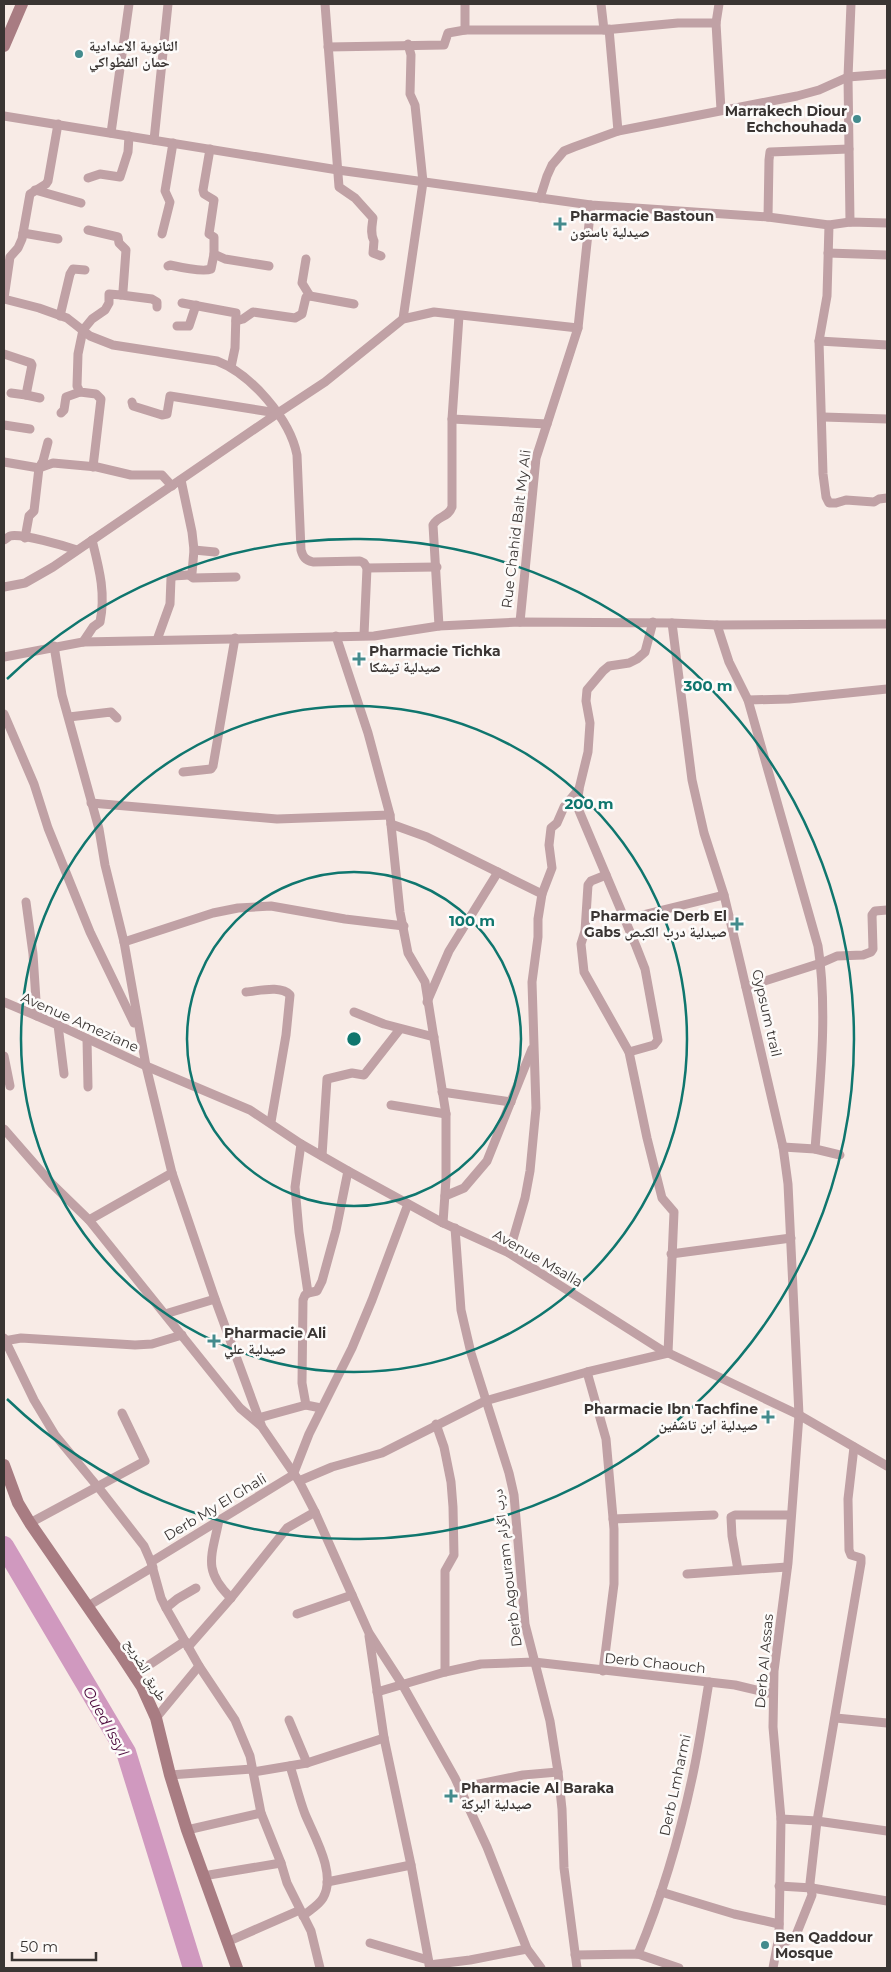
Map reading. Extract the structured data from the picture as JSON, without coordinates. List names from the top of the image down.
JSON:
{
  "streets": {
    "street": [
      "Rue Chahid Balt My Ali",
      "Gypsum trail",
      "Avenue Ameziane",
      "Avenue Msalla",
      "Derb My El Ghali",
      "Derb Agouram درب اڭرام",
      "Derb Al Assas",
      "Derb Chaouch",
      "طريق الضريح",
      "Derb Lmharmi"
    ]
  },
  "crossings": [
    ["Gypsum trail", "Avenue Msalla"],
    ["Gypsum trail", "Derb Al Assas"],
    ["Avenue Ameziane", "Avenue Msalla"],
    ["Avenue Msalla", "Derb My El Ghali"],
    ["Avenue Msalla", "Derb Agouram درب اڭرام"],
    ["Avenue Msalla", "Derb Al Assas"],
    ["Derb My El Ghali", "Derb Agouram درب اڭرام"],
    ["Derb My El Ghali", "طريق الضريح"],
    ["Derb Agouram درب اڭرام", "Derb Chaouch"],
    ["Derb Al Assas", "Derb Chaouch"],
    ["Derb Chaouch", "Derb Lmharmi"]
  ],
  "water": ["Oued Issyl"],
  "places": {
    "other": ["الثانوية الاعدادية حمان الفطواكي", "Marrakech Diour Echchouhada", "Ben Qaddour Mosque"],
    "health": [
      "Pharmacie Bastoun صيدلية باستون",
      "Pharmacie Tichka صيدلية تيشكا",
      "Pharmacie Derb El Gabs صيدلية درب الكبص",
      "Pharmacie Ali صيدلية علي",
      "Pharmacie Ibn Tachfine صيدلية ابن تاشفين",
      "Pharmacie Al Baraka صيدلية البركة"
    ]
  },
  "scale_bar": "50 m",
  "rings": ["300 m", "200 m", "100 m"]
}
